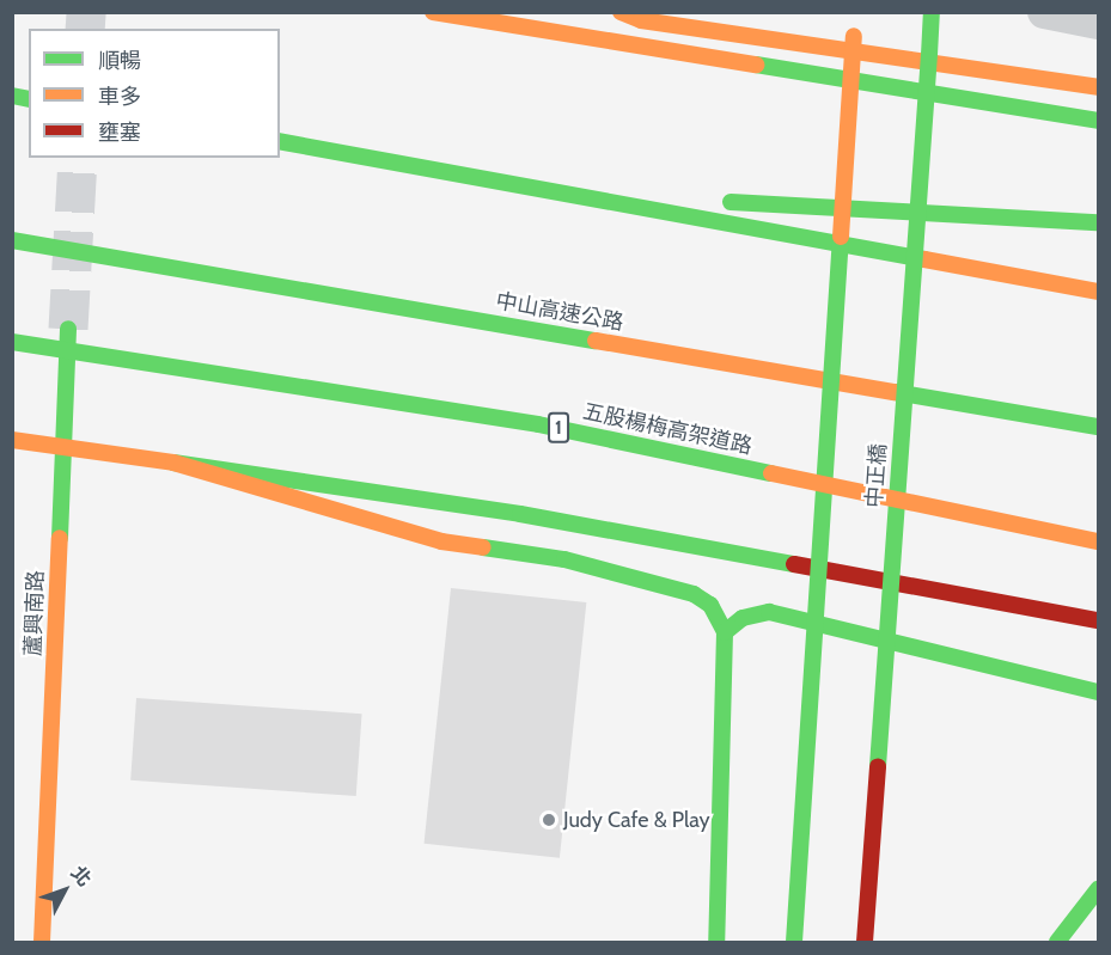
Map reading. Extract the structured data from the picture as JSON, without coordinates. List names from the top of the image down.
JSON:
{
  "streets": {
    "main road": [
      "中山高速公路",
      "1",
      "五股楊梅高架道路",
      "中正橋",
      "蘆興南路"
    ]
  },
  "places": ["Judy Cafe & Play"],
  "legend": ["順暢", "車多", "壅塞"],
  "north": "top right"
}
